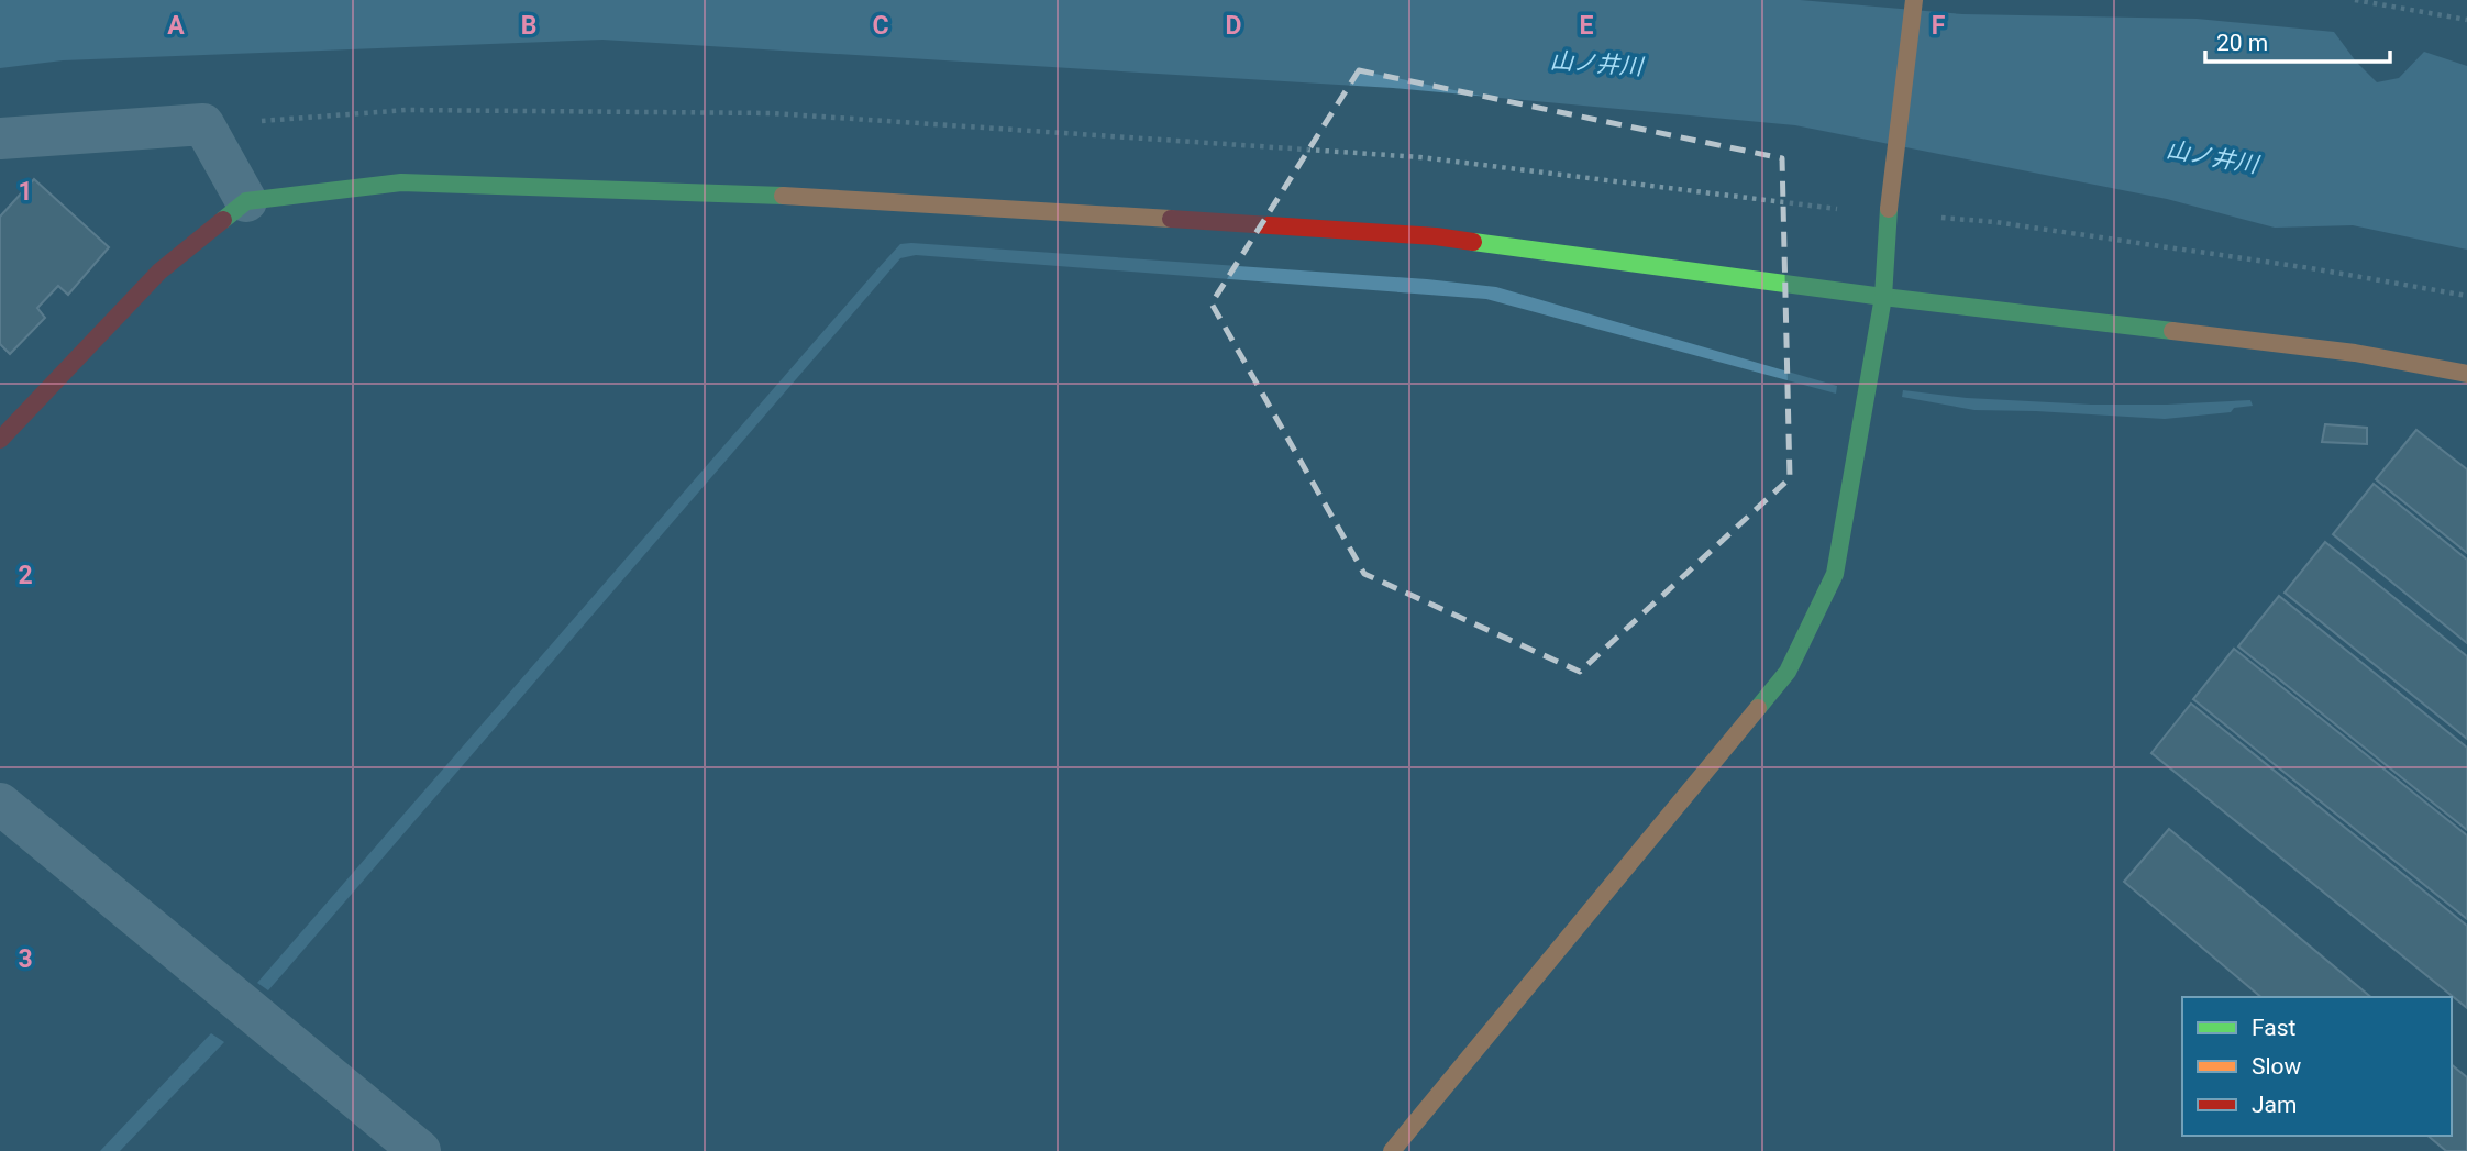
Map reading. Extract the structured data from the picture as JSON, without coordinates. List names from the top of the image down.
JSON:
{
  "water": ["山ノ井川"],
  "legend": ["Fast", "Slow", "Jam"],
  "scale_bar": "20 m",
  "grid": {
    "columns": [
      "A",
      "B",
      "C",
      "D",
      "E",
      "F"
    ],
    "rows": ["1", "2", "3"]
  }
}
